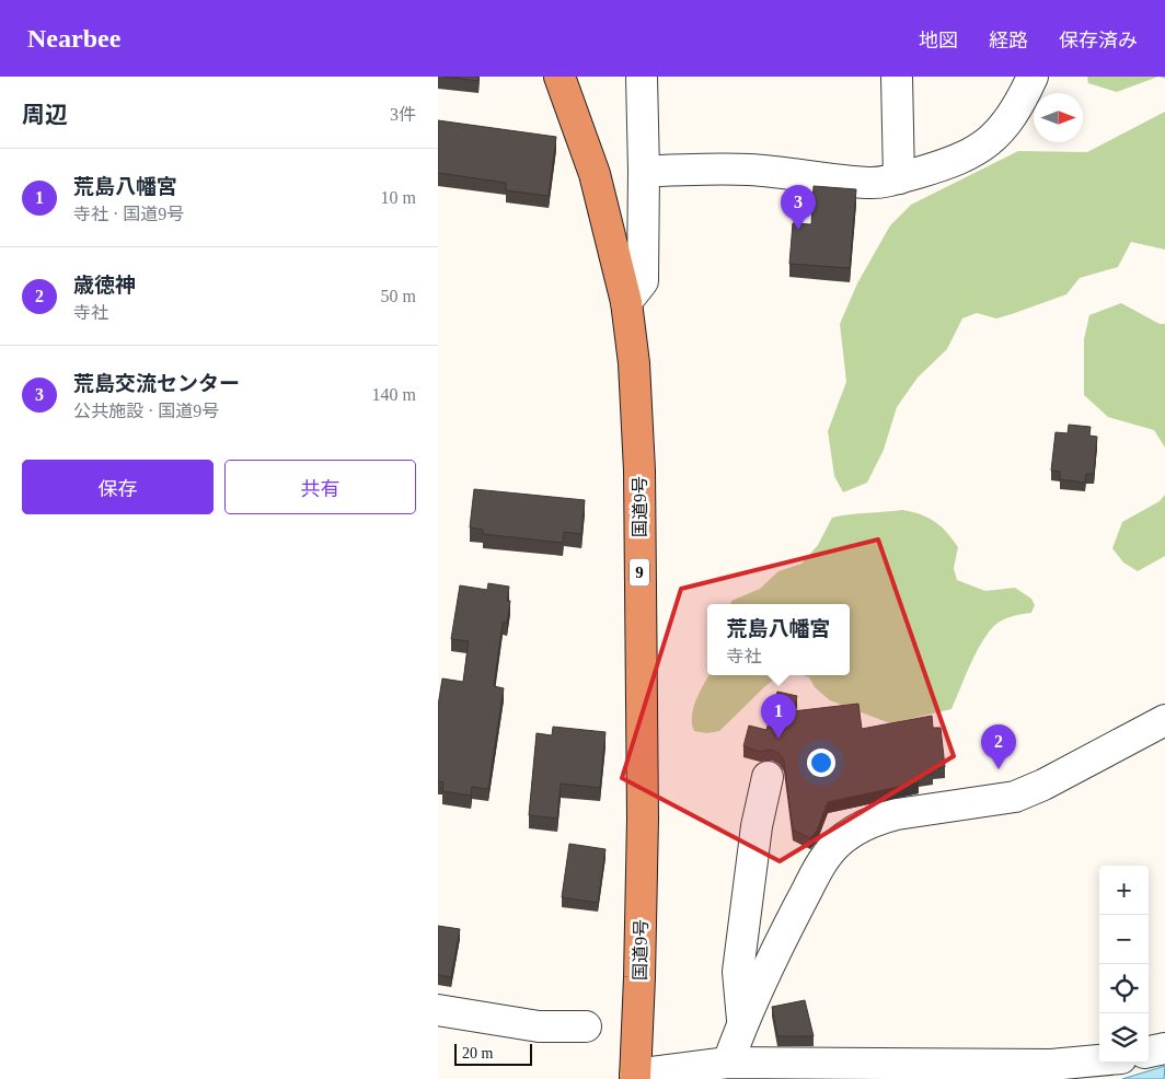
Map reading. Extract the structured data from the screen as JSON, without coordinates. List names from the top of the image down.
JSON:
{
  "streets": {
    "highway": ["国道9号", "9"]
  },
  "scale_bar": "20 m",
  "north": "right",
  "page": {
    "header": "Nearbee",
    "nav": ["地図", "経路", "保存済み"],
    "heading": ["周辺", "3件"],
    "list": [
      {
        "mark": "1",
        "name": "荒島八幡宮",
        "note": "寺社 · 国道9号",
        "value": "10 m"
      },
      {
        "mark": "2",
        "name": "歳徳神",
        "note": "寺社",
        "value": "50 m"
      },
      {
        "mark": "3",
        "name": "荒島交流センター",
        "note": "公共施設 · 国道9号",
        "value": "140 m"
      }
    ],
    "pins": ["3", "1", "2"],
    "buttons": ["保存", "共有"],
    "popup": ["荒島八幡宮", "寺社"],
    "map_buttons": ["+", "−"],
    "scale": "20 m"
  }
}
